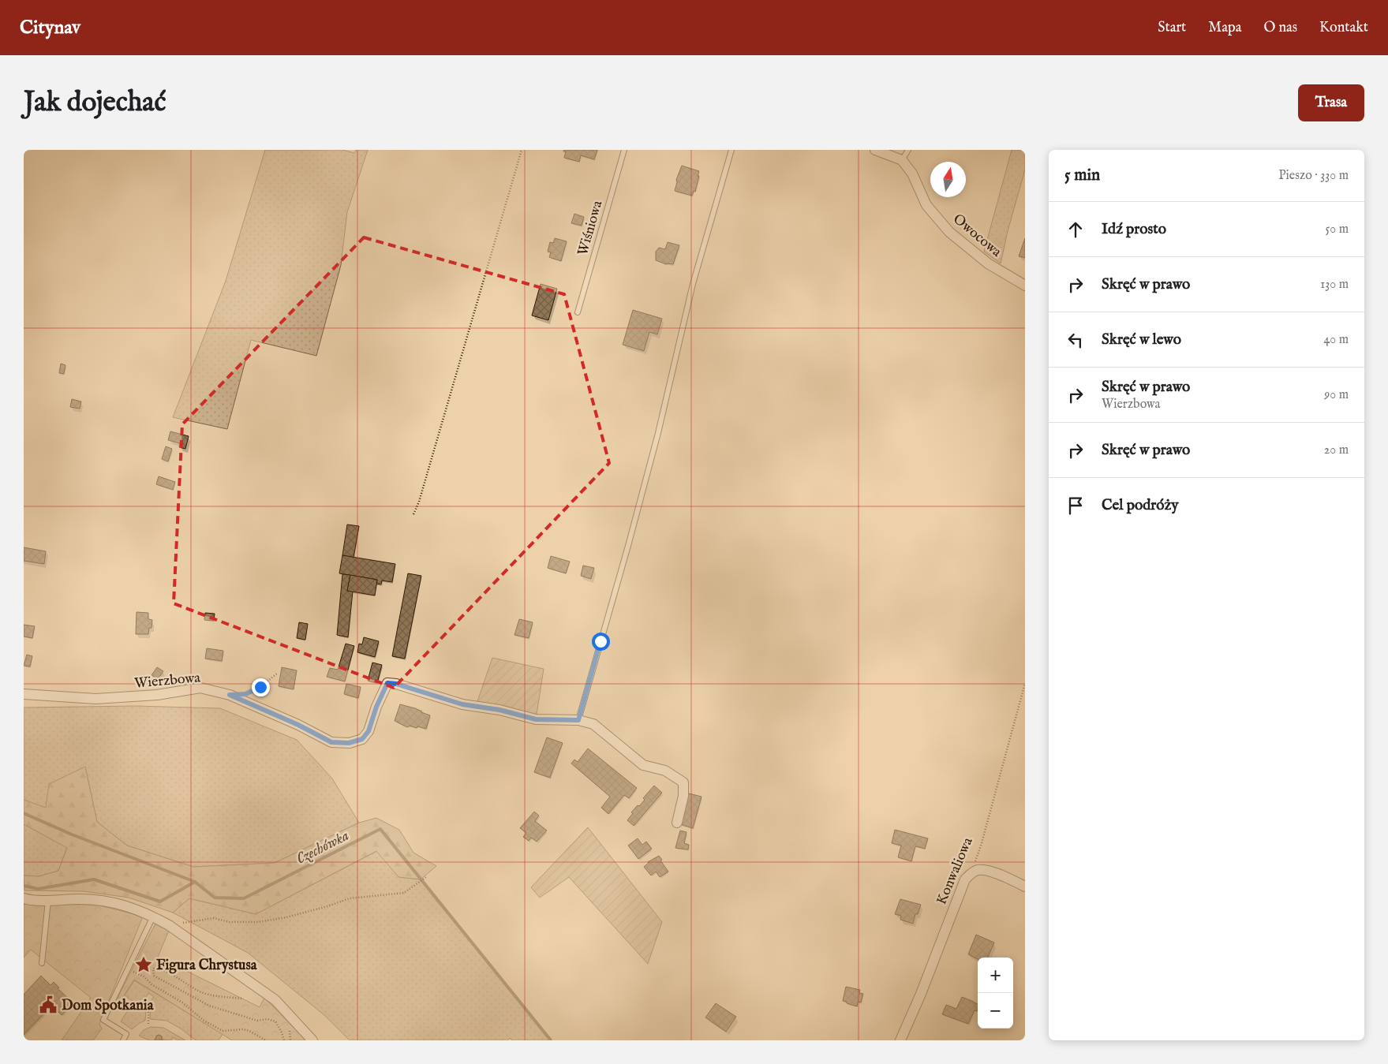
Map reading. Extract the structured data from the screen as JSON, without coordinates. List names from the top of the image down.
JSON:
{
  "streets": {
    "street": ["Owocowa", "Wierzbowa", "Konwaliowa"],
    "lane": ["Wiśniowa"]
  },
  "water": ["Czechówka"],
  "places": {
    "place": ["Figura Chrystusa"],
    "public building": ["Dom Spotkania"]
  },
  "north": "top",
  "page": {
    "header": "Citynav",
    "nav": [
      "Start",
      "Mapa",
      "O nas",
      "Kontakt"
    ],
    "buttons": "Trasa",
    "title": "Jak dojechać",
    "heading": ["5 min", "Pieszo · 330 m"],
    "list": [
      ["Idź prosto", "50 m"],
      ["Skręć w prawo", "130 m"],
      ["Skręć w lewo", "40 m"],
      ["Skręć w prawo", "Wierzbowa", "90 m"],
      ["Skręć w prawo", "20 m"],
      "Cel podróży"
    ],
    "map_buttons": ["+", "−"]
  }
}
